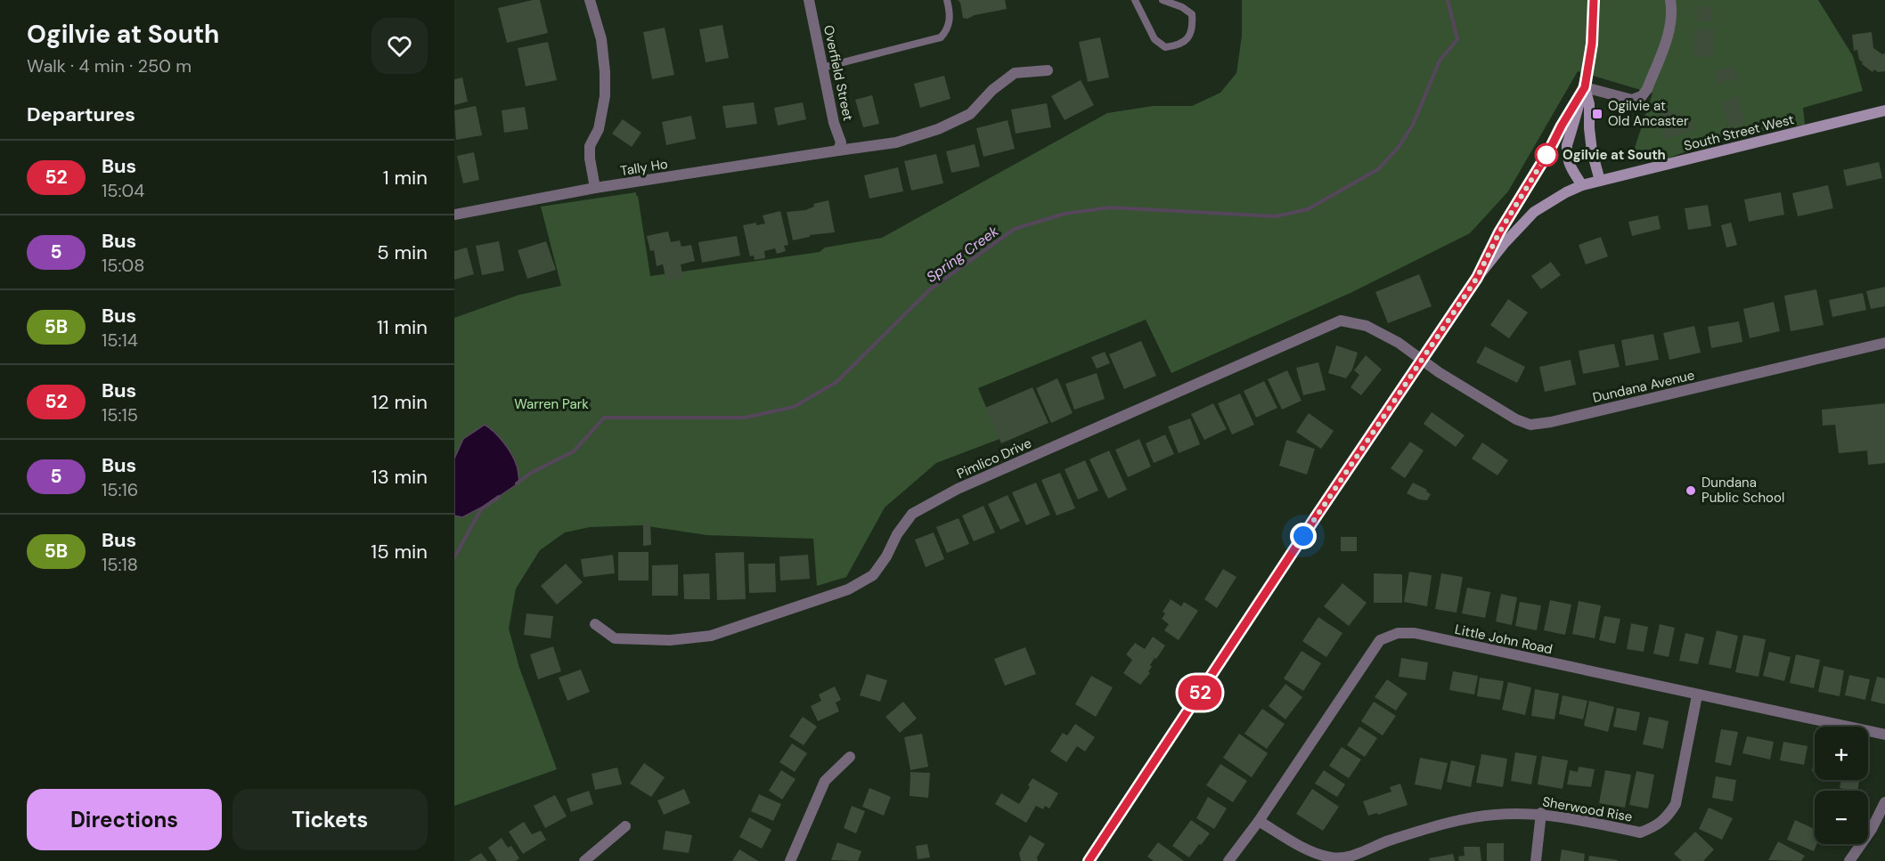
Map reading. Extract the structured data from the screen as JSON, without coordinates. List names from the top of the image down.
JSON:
{
  "streets": {
    "street": [
      "Overfield Street",
      "South Street West",
      "Tally Ho",
      "Dundana Avenue",
      "Pimlico Drive",
      "Little John Road",
      "Sherwood Rise"
    ]
  },
  "crossings": [
    ["Overfield Street", "Tally Ho"],
    ["Dundana Avenue", "Pimlico Drive"],
    ["Little John Road", "Sherwood Rise"]
  ],
  "water": ["Spring Creek"],
  "parks": ["Warren Park"],
  "places": {
    "transit": ["Ogilvie at Old Ancaster"],
    "other": ["Ogilvie at South", "Dundana Public School"]
  },
  "lines": ["bus line 52"],
  "page": {
    "heading": [
      ["Ogilvie at South", "Walk · 4 min · 250 m"],
      "Departures"
    ],
    "on_map": "52",
    "list": [
      {
        "mark": "52",
        "name": "Bus",
        "note": "15:04",
        "value": "1 min"
      },
      {
        "mark": "5",
        "name": "Bus",
        "note": "15:08",
        "value": "5 min"
      },
      {
        "mark": "5B",
        "name": "Bus",
        "note": "15:14",
        "value": "11 min"
      },
      {
        "mark": "52",
        "name": "Bus",
        "note": "15:15",
        "value": "12 min"
      },
      {
        "mark": "5",
        "name": "Bus",
        "note": "15:16",
        "value": "13 min"
      },
      {
        "mark": "5B",
        "name": "Bus",
        "note": "15:18",
        "value": "15 min"
      }
    ],
    "map_buttons": ["+", "−"],
    "buttons": ["Directions", "Tickets"]
  }
}
